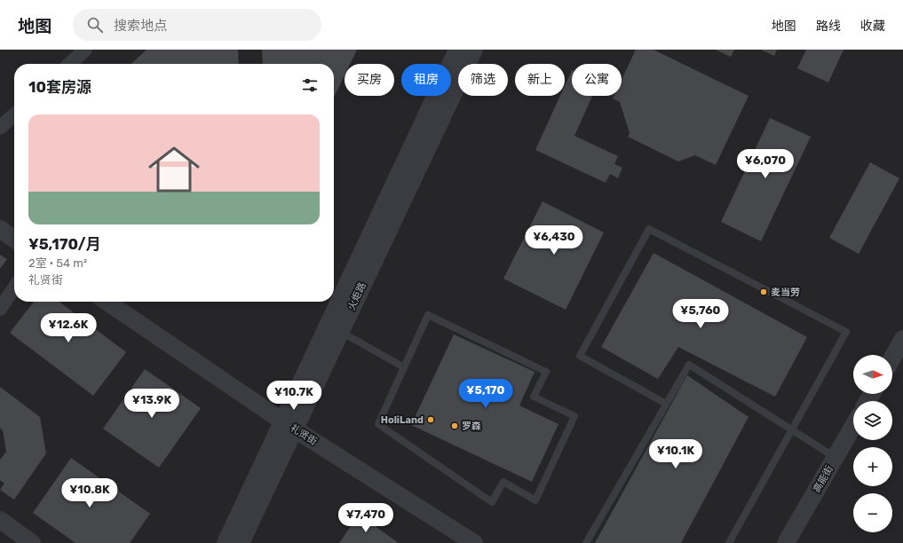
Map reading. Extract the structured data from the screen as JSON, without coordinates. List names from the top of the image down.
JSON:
{
  "streets": {
    "street": ["火炬路", "礼贤街", "高能街"]
  },
  "crossings": [
    ["火炬路", "礼贤街"]
  ],
  "places": ["麦当劳", "HoliLand", "罗森"],
  "north": "right",
  "page": {
    "header": "地图",
    "search": "搜索地点",
    "nav": ["地图", "路线", "收藏"],
    "chip": [
      "买房",
      "租房",
      "筛选",
      "新上",
      "公寓"
    ],
    "heading": "10套房源",
    "list": [
      {
        "name": "¥5,170/月",
        "note": "2室 · 54 m² · 礼贤街"
      }
    ],
    "price": [
      "¥6,070",
      "¥6,430",
      "¥5,760",
      "¥12.6K",
      "¥5,170",
      "¥10.7K",
      "¥13.9K",
      "¥10.1K",
      "¥10.8K",
      "¥7,470"
    ],
    "map_buttons": ["+", "−"]
  }
}
